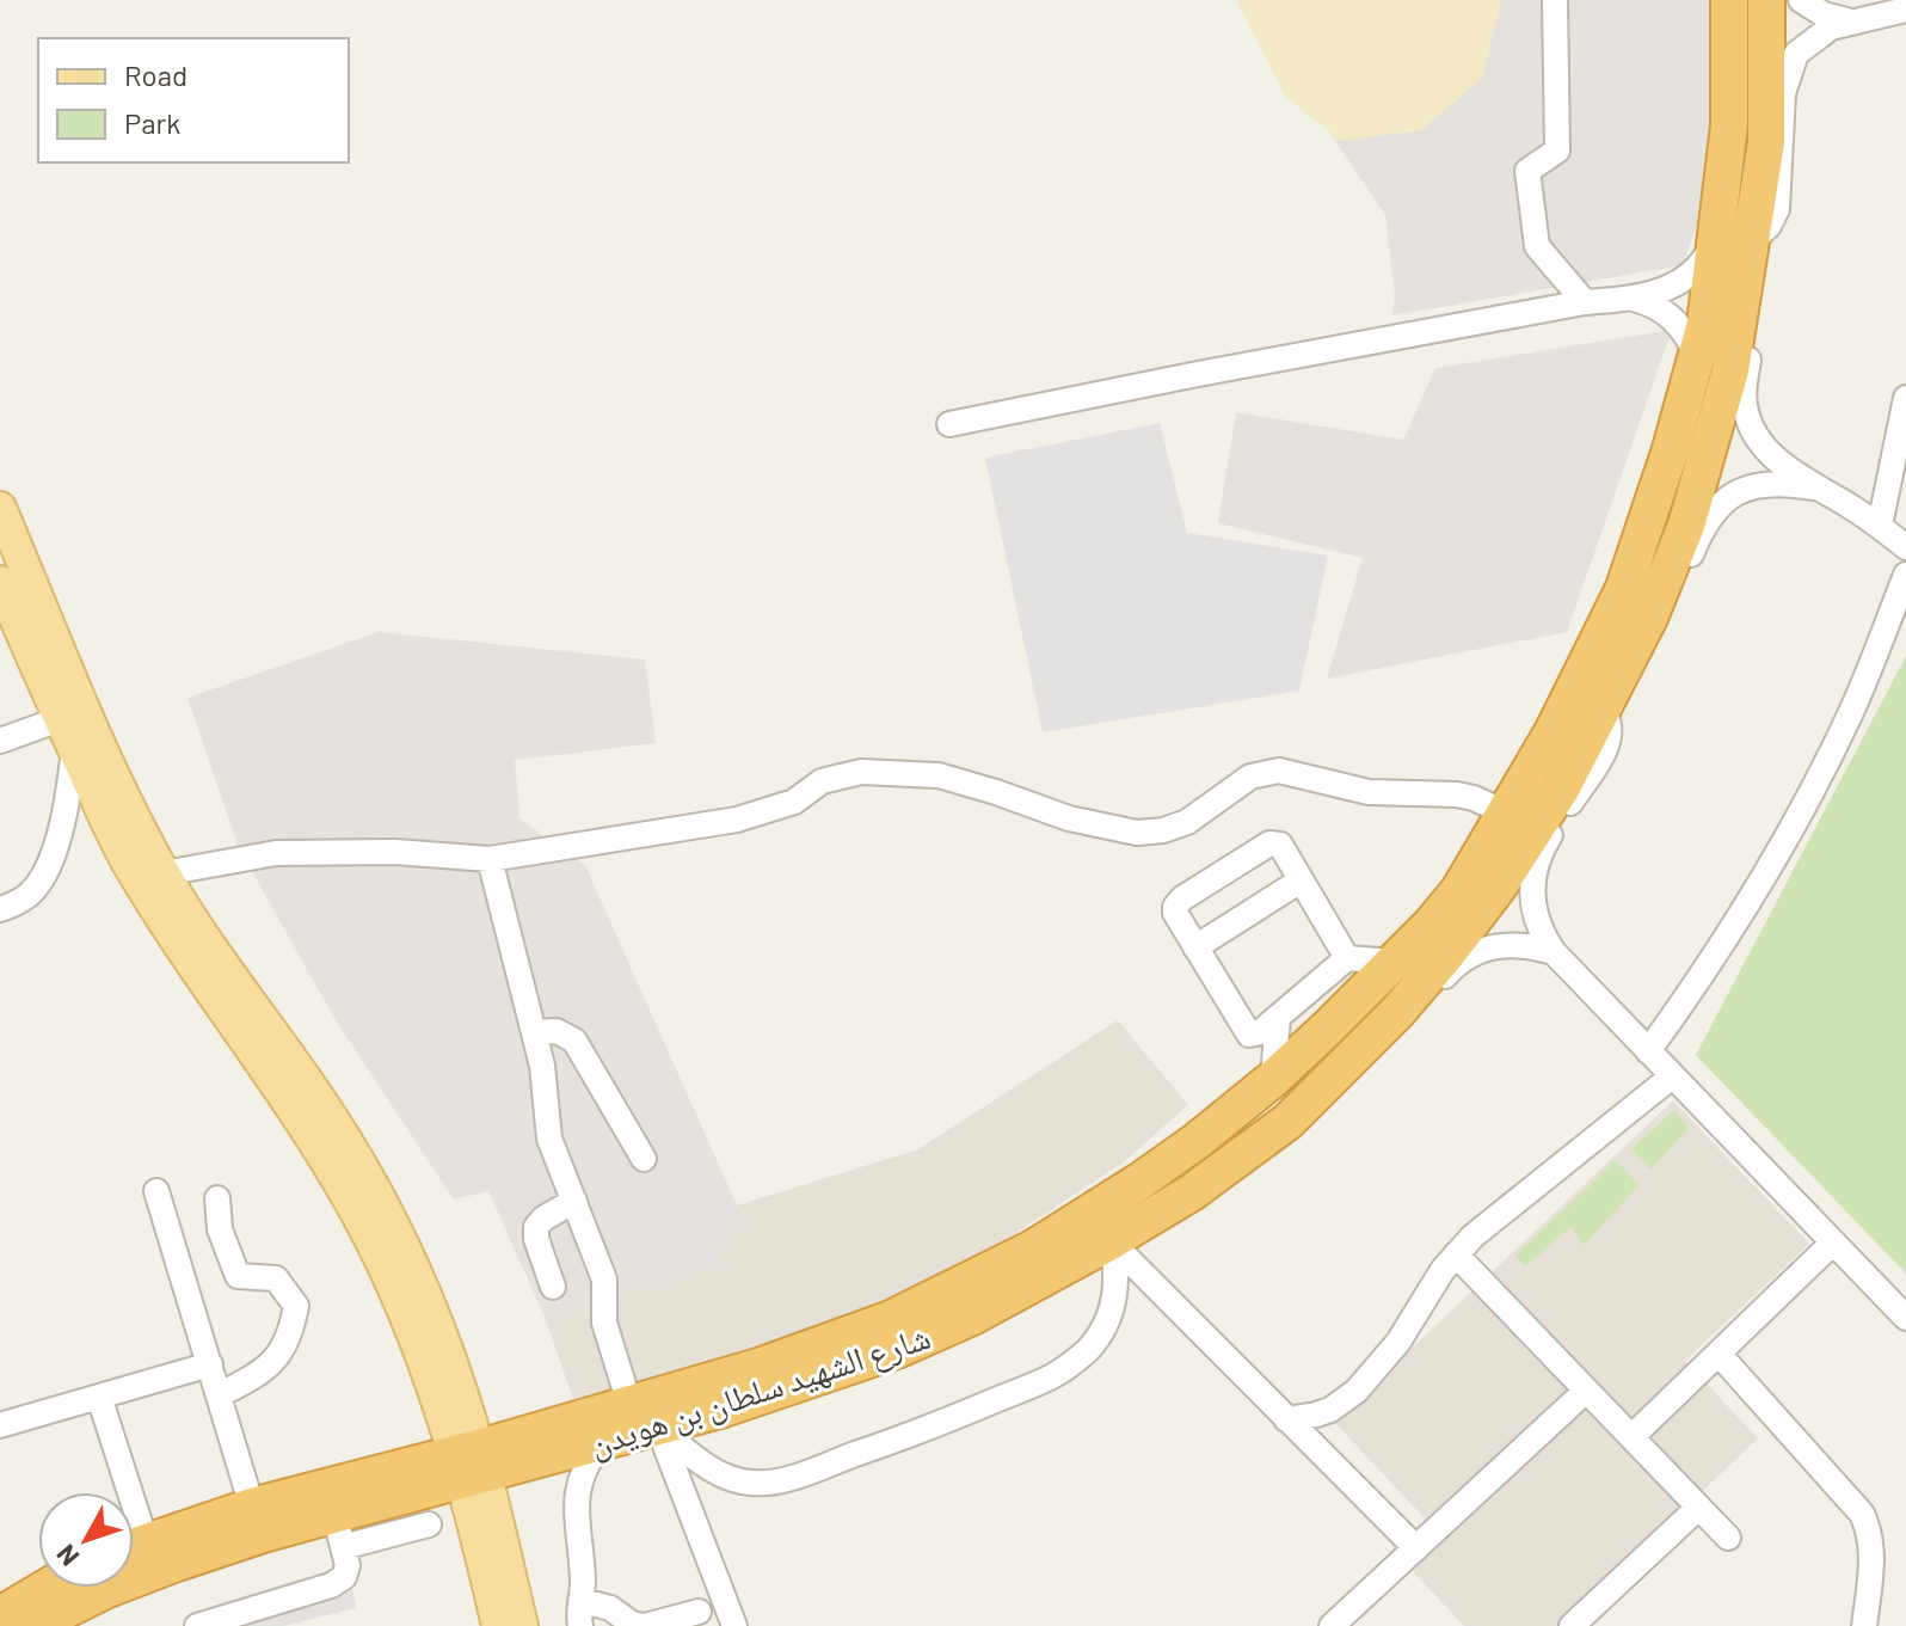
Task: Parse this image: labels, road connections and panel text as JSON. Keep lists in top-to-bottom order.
{
  "streets": {
    "highway": ["شارع الشهيد سلطان بن هويدن"]
  },
  "legend": ["Road", "Park"],
  "north": "bottom left"
}
